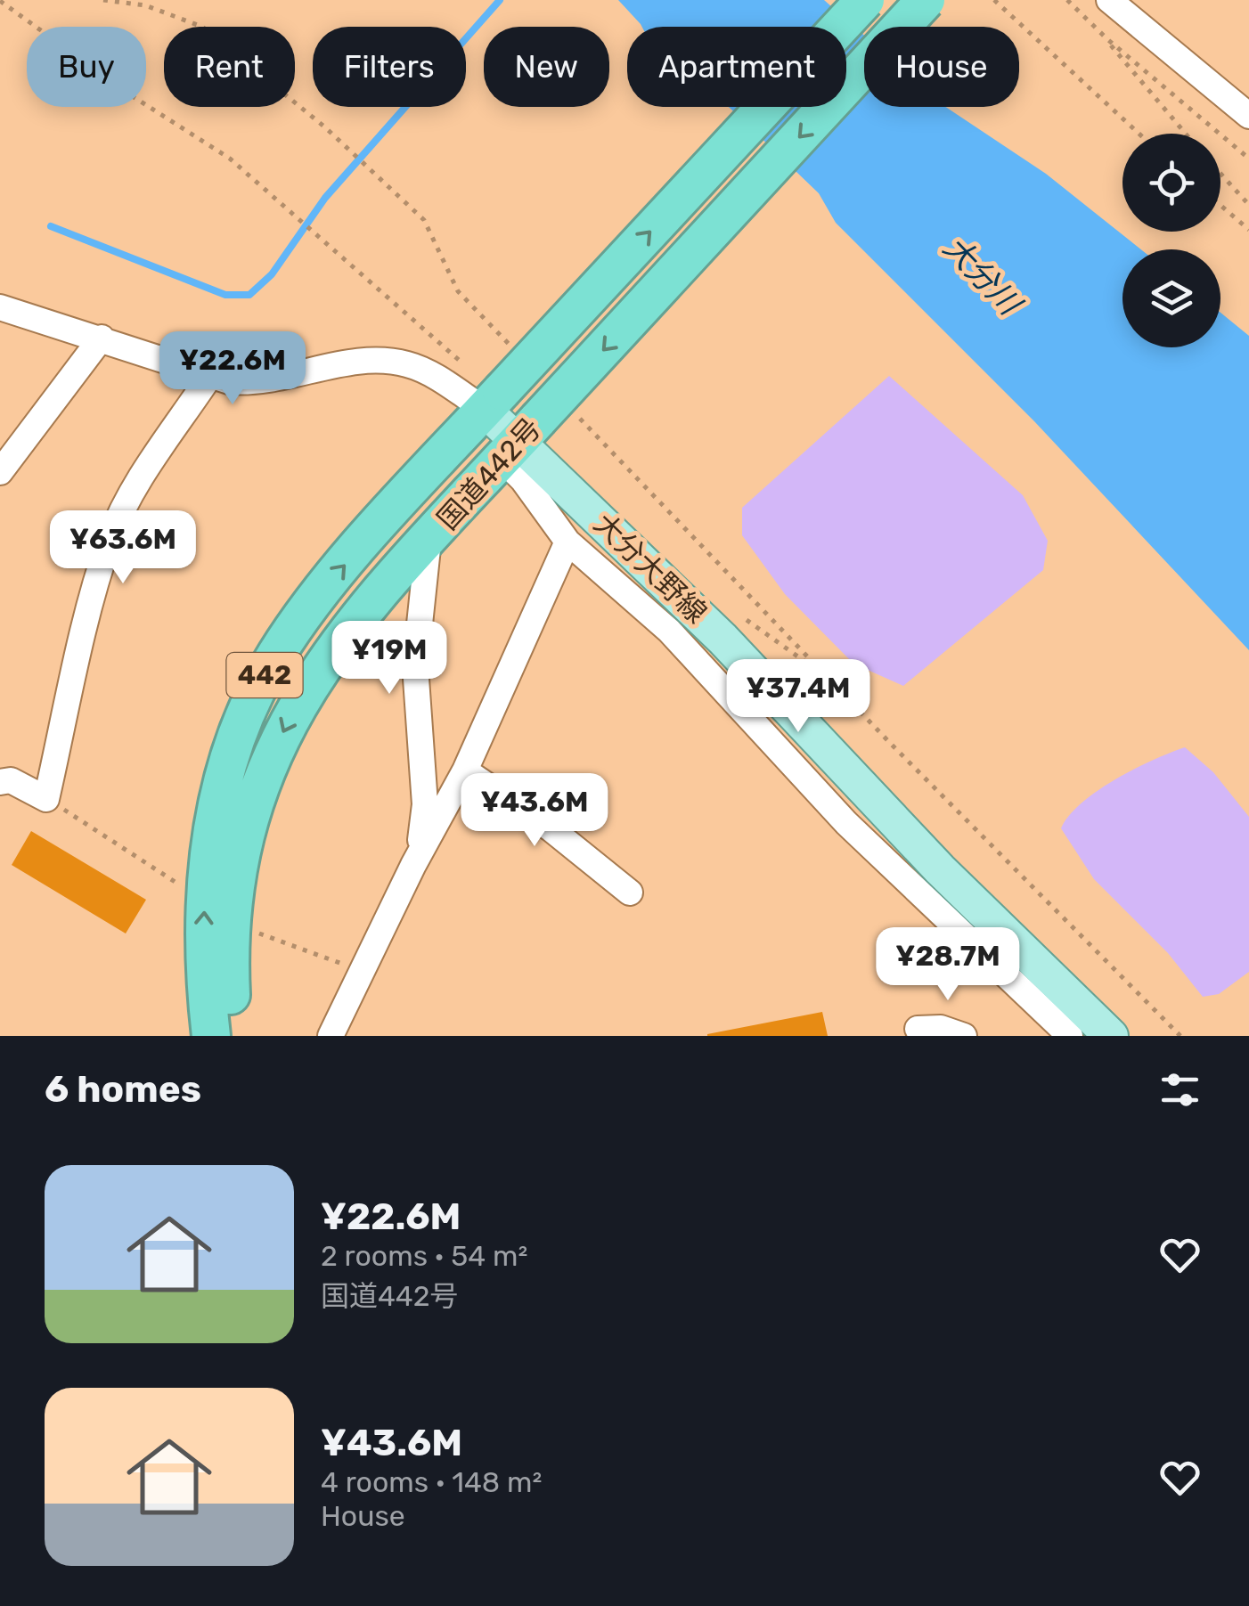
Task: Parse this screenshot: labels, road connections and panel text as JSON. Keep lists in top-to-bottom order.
{
  "streets": {
    "highway": ["国道442号", "442"],
    "main road": ["大分大野線"]
  },
  "crossings": [
    ["国道442号", "大分大野線"]
  ],
  "water": ["大分川"],
  "page": {
    "chip": [
      "Buy",
      "Rent",
      "Filters",
      "New",
      "Apartment",
      "House"
    ],
    "price": [
      "¥22.6M",
      "¥63.6M",
      "¥19M",
      "¥37.4M",
      "¥43.6M",
      "¥28.7M"
    ],
    "heading": "6 homes",
    "list": [
      {
        "name": "¥22.6M",
        "note": "2 rooms · 54 m² · 国道442号"
      },
      {
        "name": "¥43.6M",
        "note": "4 rooms · 148 m² · House"
      }
    ]
  }
}
